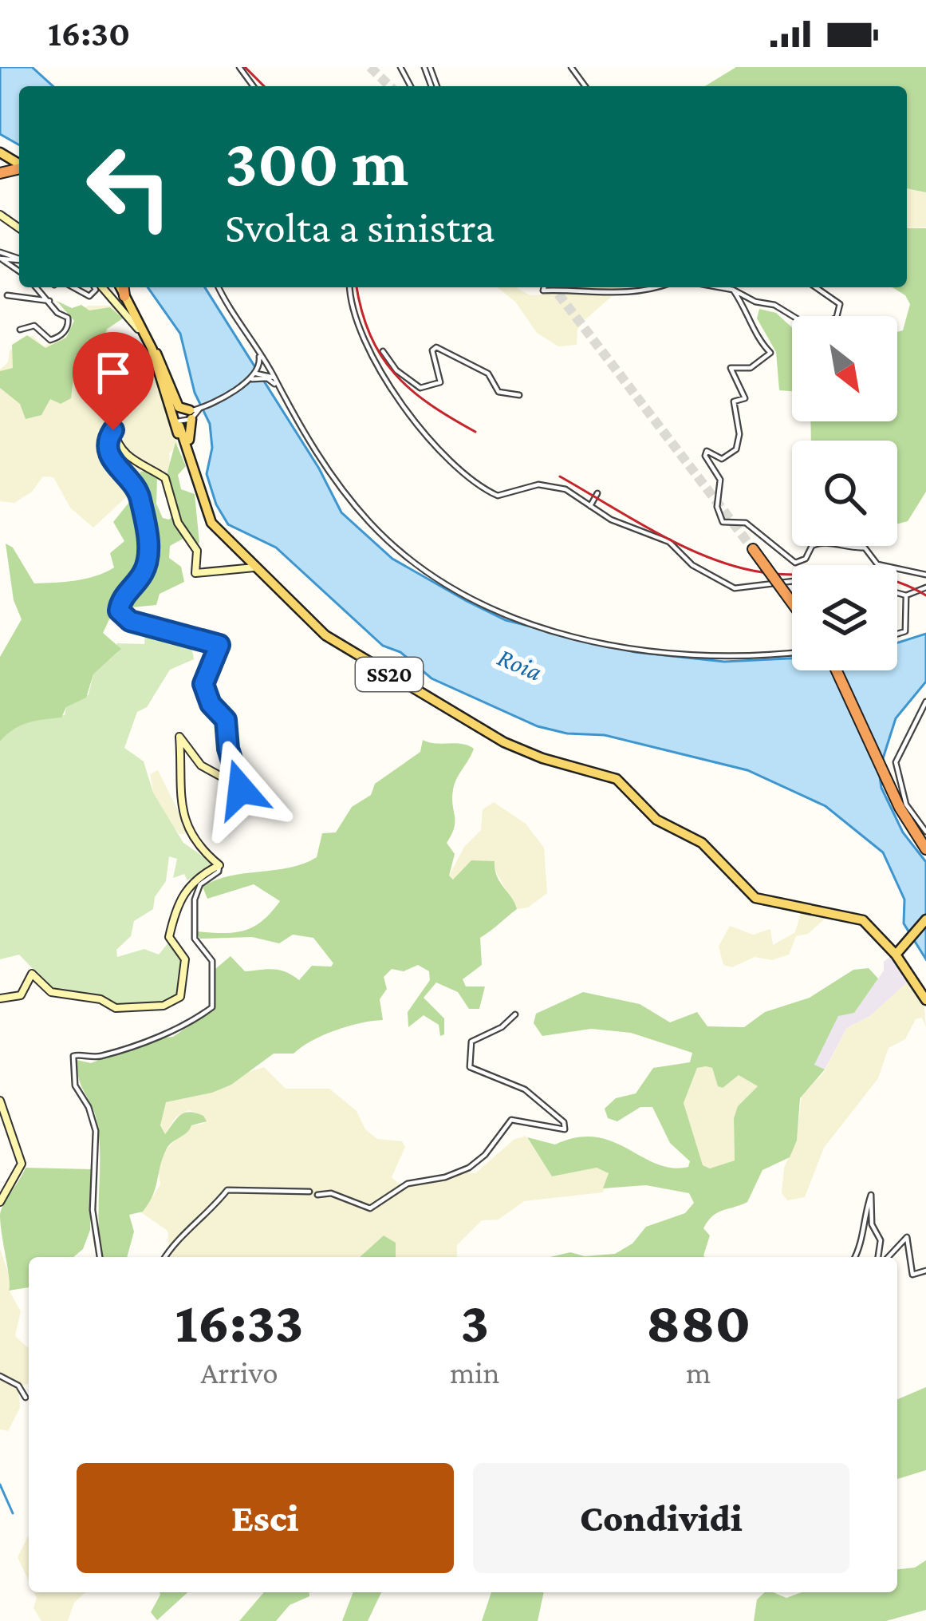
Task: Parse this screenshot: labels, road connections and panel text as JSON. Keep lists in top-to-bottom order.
{
  "streets": {
    "main road": ["SS20"]
  },
  "water": ["Roia"],
  "north": "bottom right",
  "page": {
    "status": "16:30",
    "turn": ["300 m", "Svolta a sinistra"],
    "eta": [
      "16:33",
      "Arrivo",
      "3",
      "min",
      "880",
      "m"
    ],
    "buttons": ["Esci", "Condividi"]
  }
}
